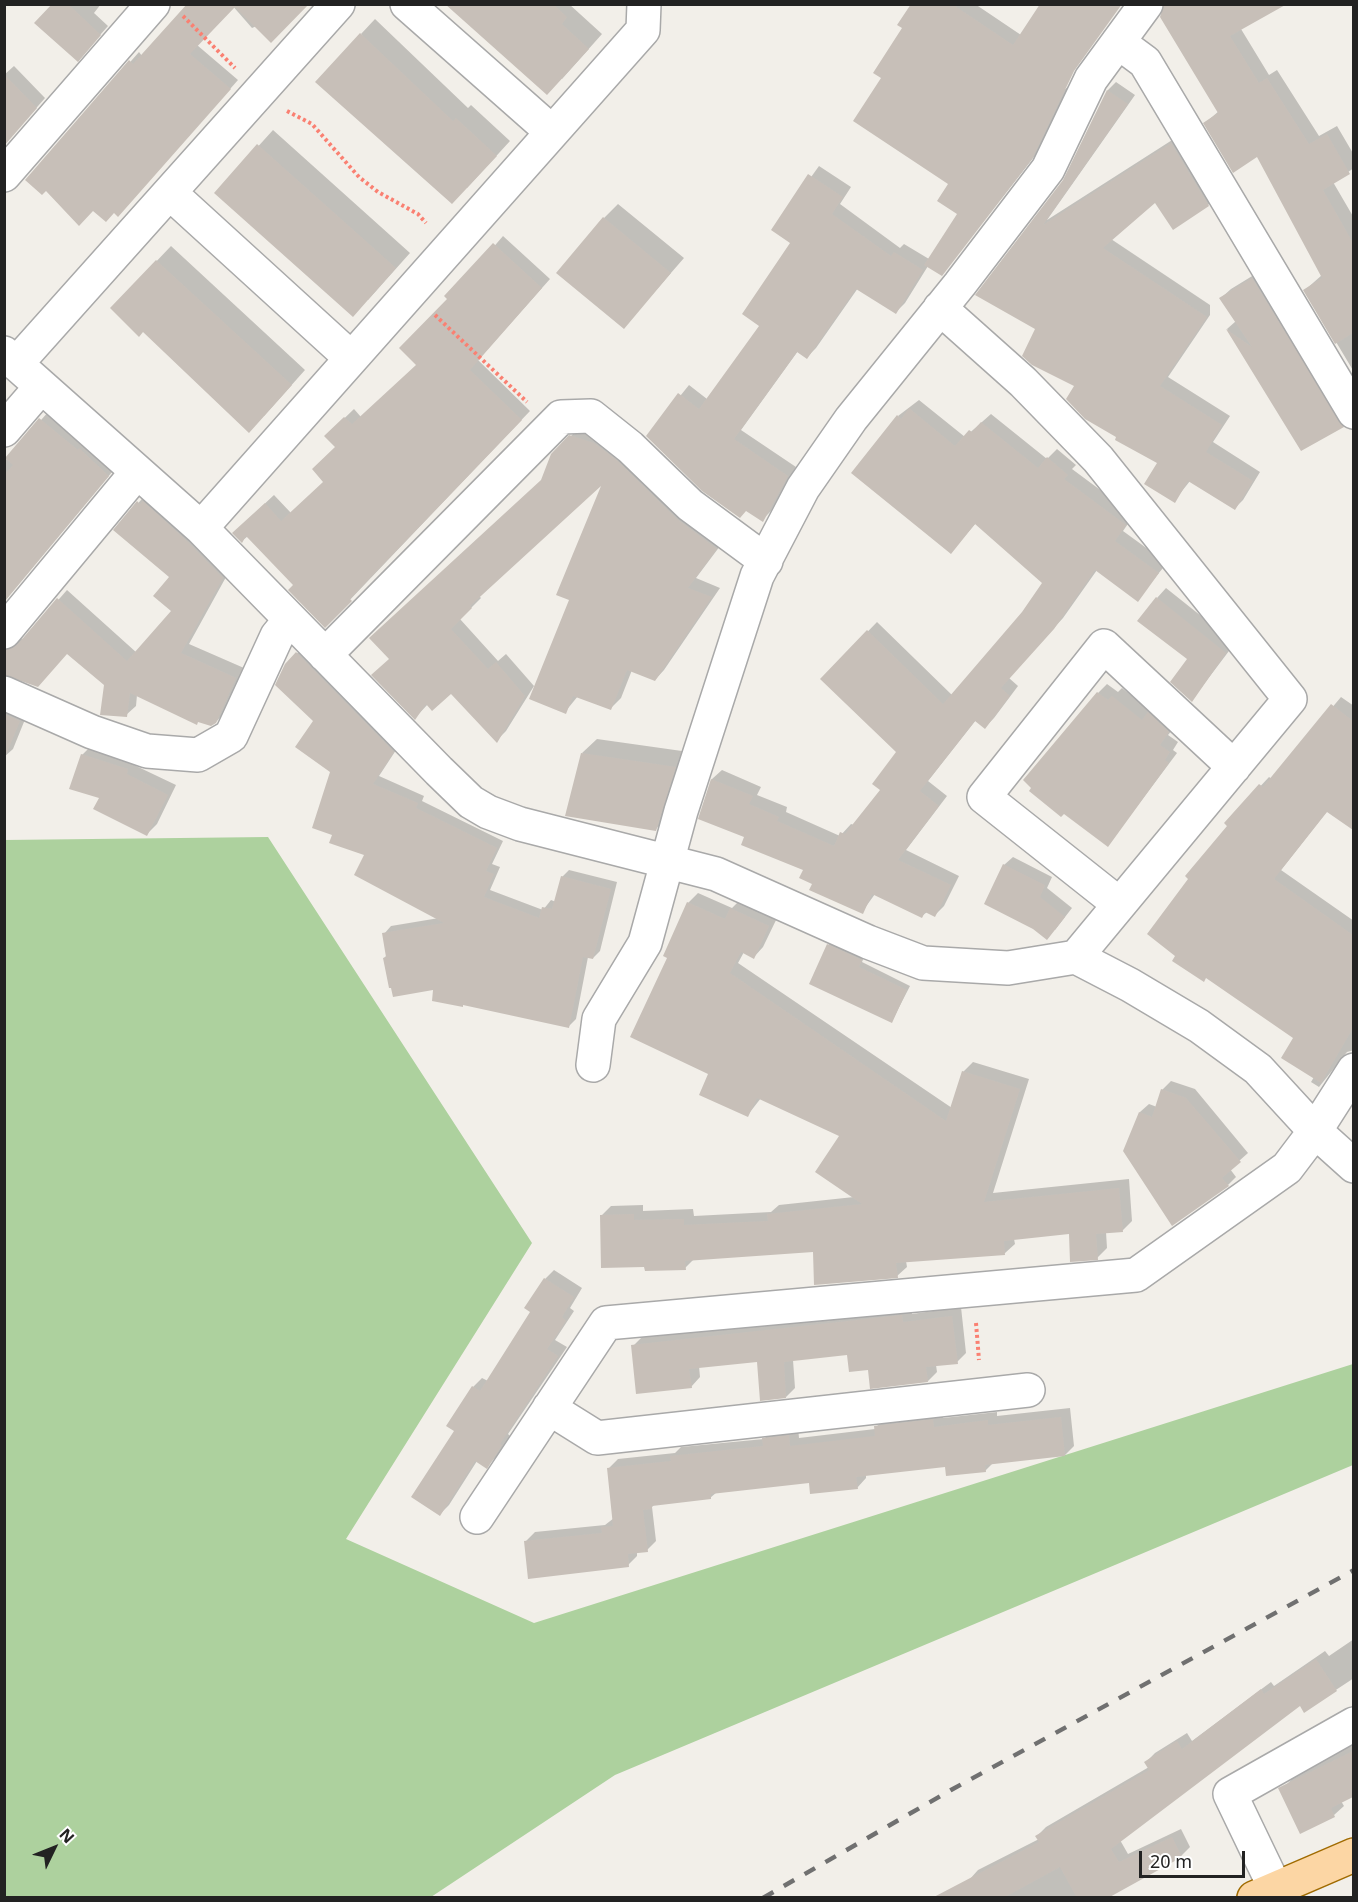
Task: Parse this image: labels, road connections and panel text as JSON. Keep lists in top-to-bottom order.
{
  "scale_bar": "20 m",
  "north": "top right"
}
